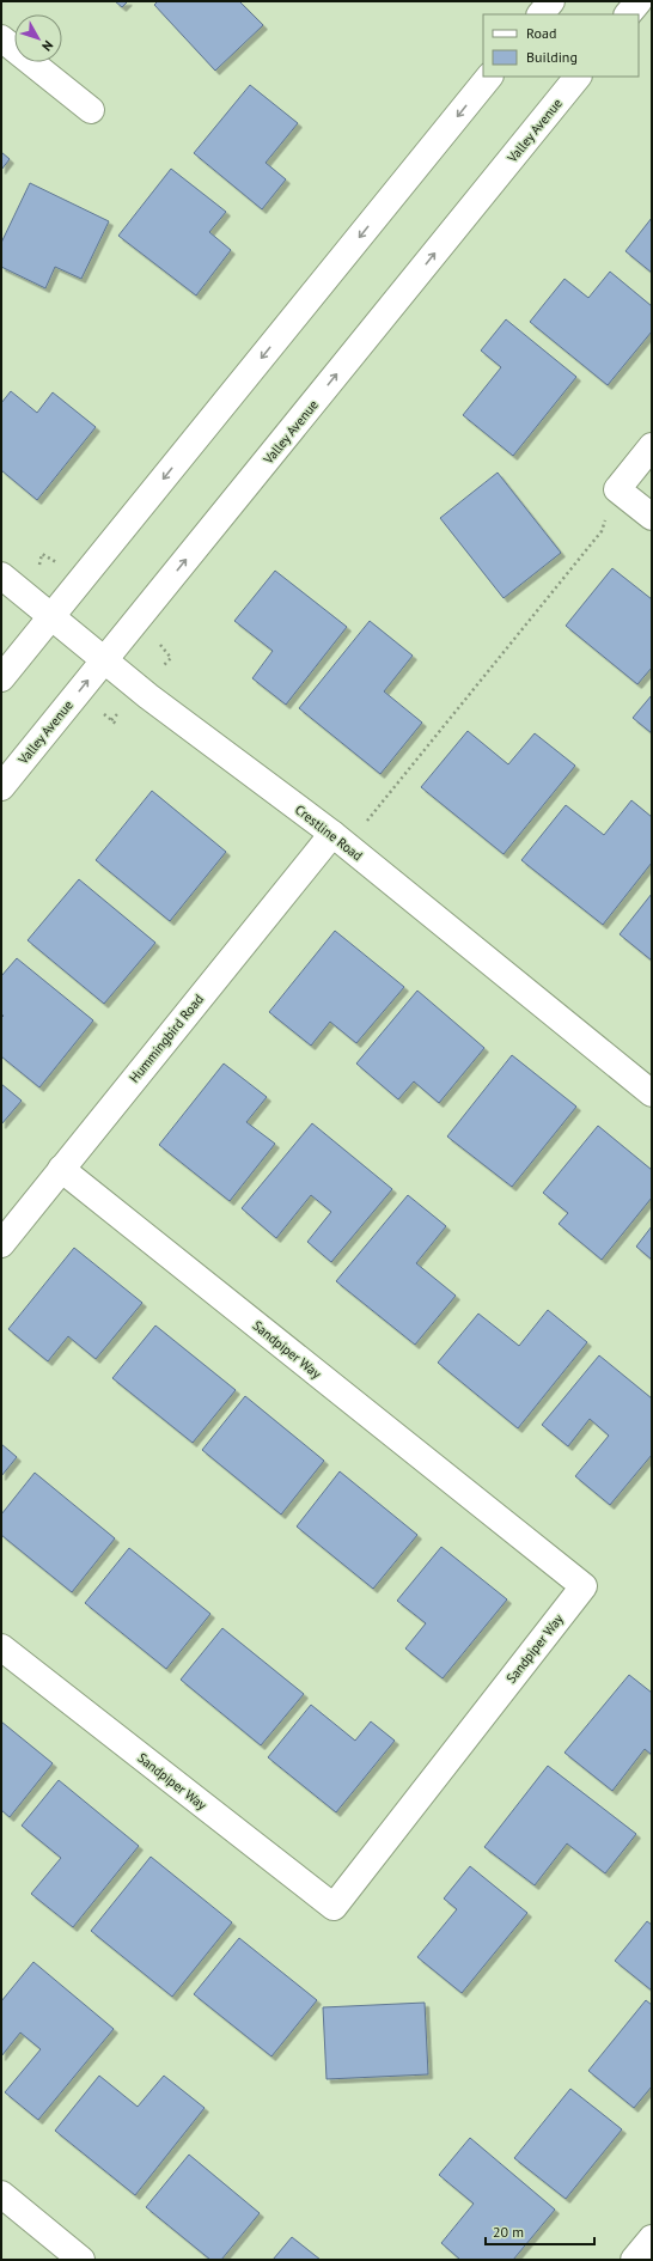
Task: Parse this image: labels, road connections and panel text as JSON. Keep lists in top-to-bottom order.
{
  "streets": {
    "street": [
      "Valley Avenue",
      "Crestline Road",
      "Hummingbird Road",
      "Sandpiper Way"
    ]
  },
  "crossings": [
    ["Valley Avenue", "Crestline Road"],
    ["Crestline Road", "Hummingbird Road"],
    ["Hummingbird Road", "Sandpiper Way"]
  ],
  "legend": ["Road", "Building"],
  "scale_bar": "20 m",
  "north": "bottom right"
}
